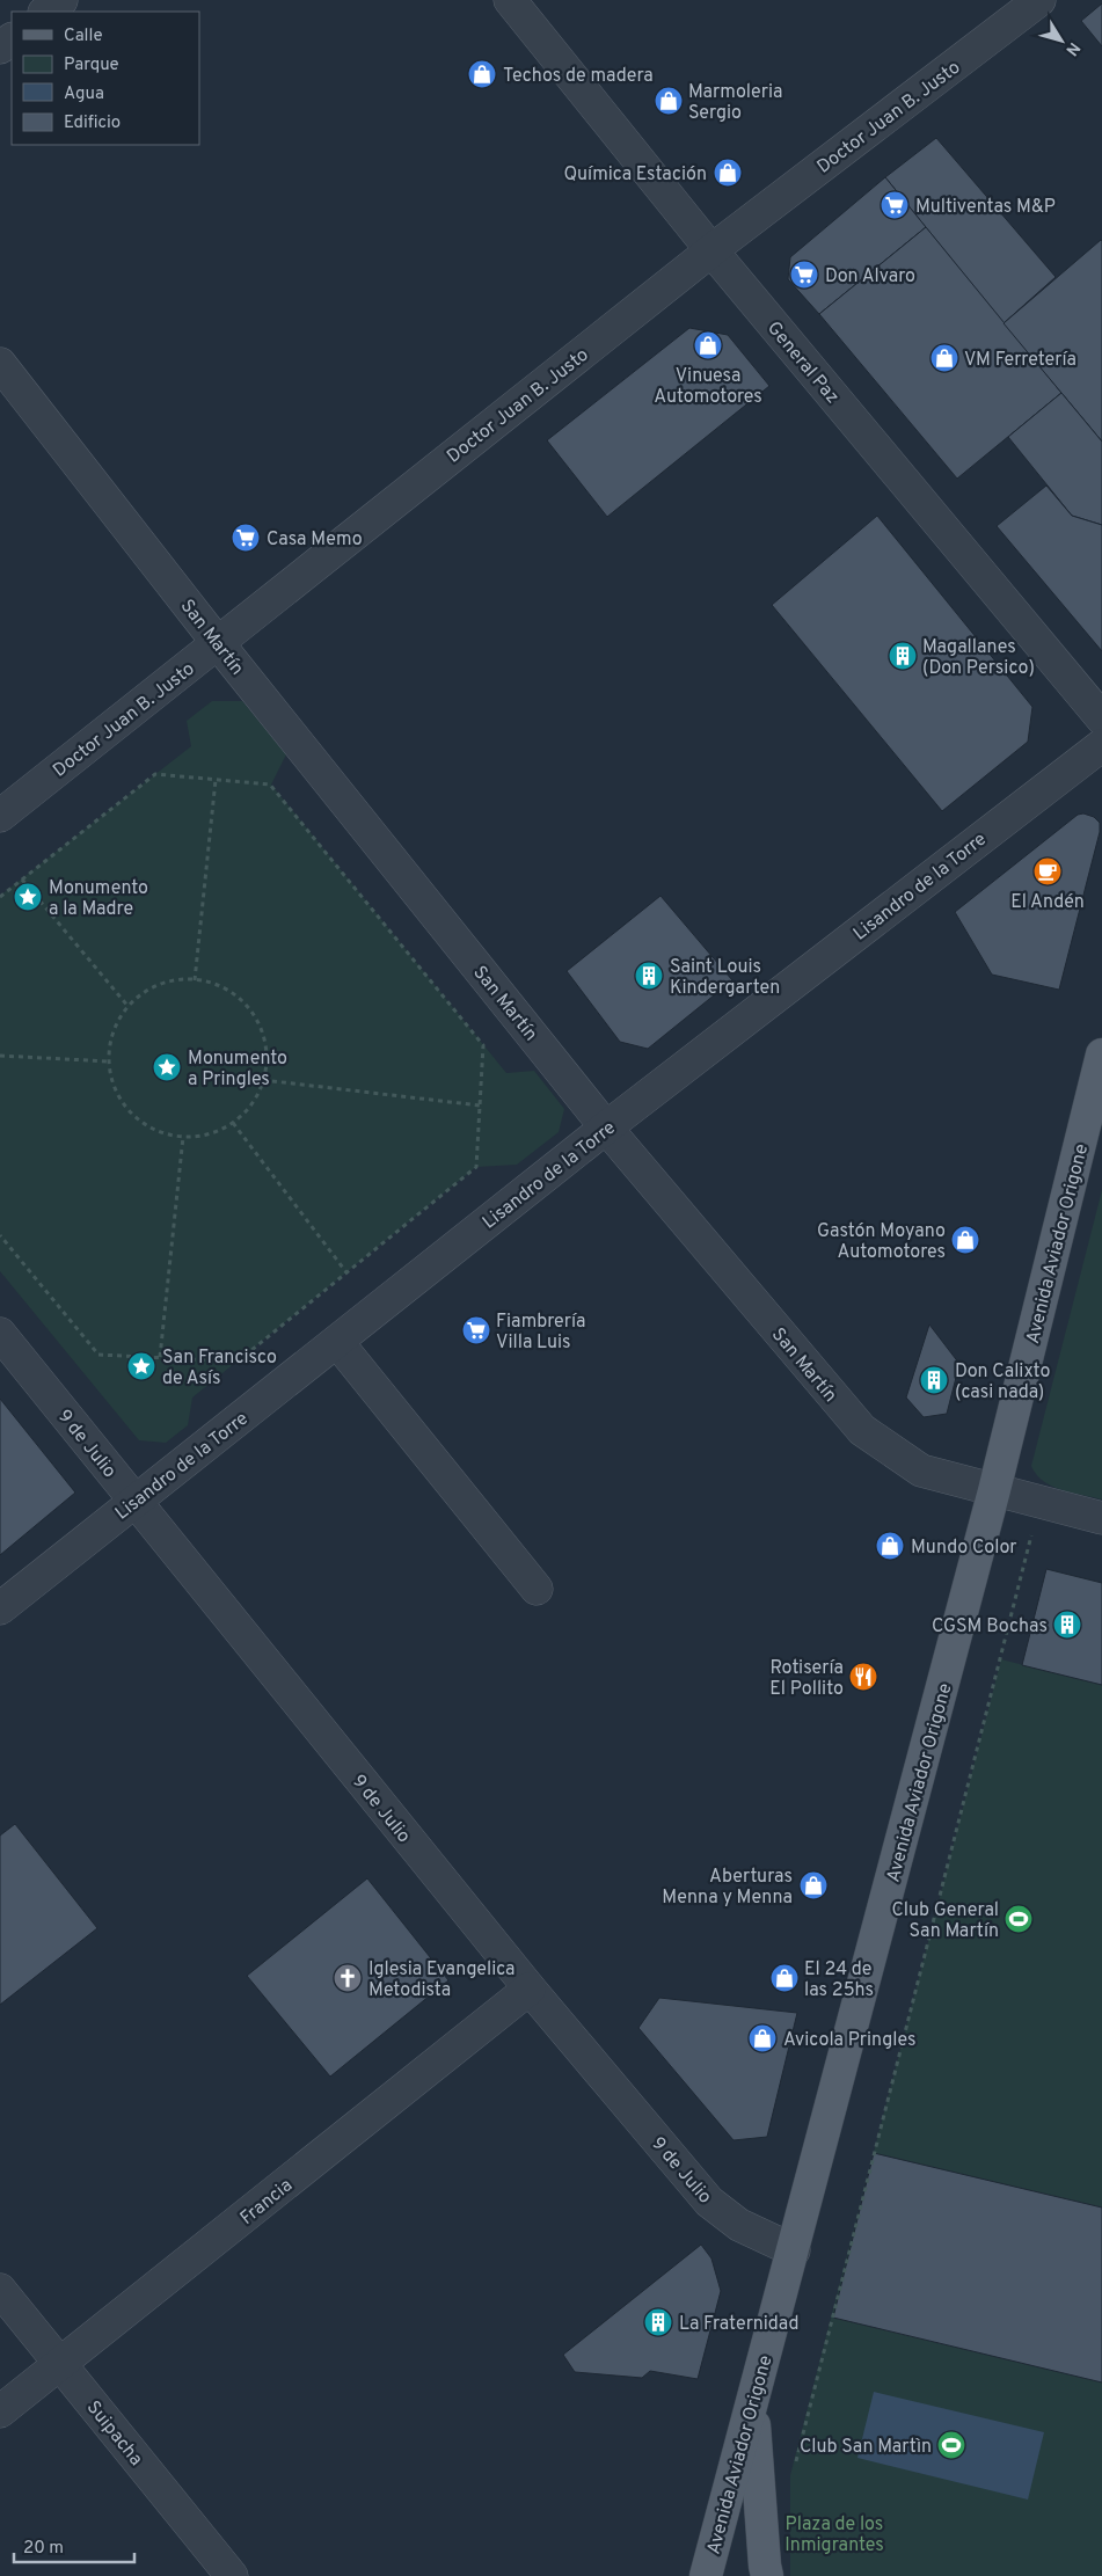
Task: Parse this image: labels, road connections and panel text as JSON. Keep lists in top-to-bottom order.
{
  "streets": {
    "main road": ["Avenida Aviador Origone"],
    "street": [
      "Doctor Juan B. Justo",
      "General Paz",
      "San Martín",
      "Lisandro de la Torre",
      "9 de Julio",
      "Francia",
      "Suipacha"
    ]
  },
  "crossings": [
    ["Doctor Juan B. Justo", "General Paz"],
    ["Doctor Juan B. Justo", "San Martín"],
    ["San Martín", "Lisandro de la Torre"],
    ["San Martín", "Avenida Aviador Origone"],
    ["Lisandro de la Torre", "9 de Julio"],
    ["Avenida Aviador Origone", "9 de Julio"],
    ["9 de Julio", "Francia"],
    ["Francia", "Suipacha"]
  ],
  "parks": ["Plaza de los Inmigrantes"],
  "places": {
    "shop": [
      "Techos de madera",
      "Marmoleria Sergio",
      "Química Estación",
      "Vinuesa Automotores",
      "VM Ferretería",
      "Gastón Moyano Automotores",
      "Mundo Color",
      "Aberturas Menna y Menna",
      "El 24 de las 25hs",
      "Avicola Pringles"
    ],
    "supermarket": [
      "Multiventas M&P",
      "Don Alvaro",
      "Casa Memo",
      "Fiambrería Villa Luis"
    ],
    "building": [
      "Magallanes (Don Persico)",
      "Saint Louis Kindergarten",
      "Don Calixto (casi nada)",
      "CGSM Bochas",
      "La Fraternidad"
    ],
    "cafe": ["El Andén"],
    "place": ["Monumento a la Madre", "Monumento a Pringles", "San Francisco de Asís"],
    "restaurant": ["Rotisería El Pollito"],
    "sports": ["Club General San Martín", "Club San Martìn"],
    "church": ["Iglesia Evangelica Metodista"]
  },
  "legend": [
    "Calle",
    "Parque",
    "Agua",
    "Edificio"
  ],
  "scale_bar": "20 m",
  "north": "bottom right"
}
